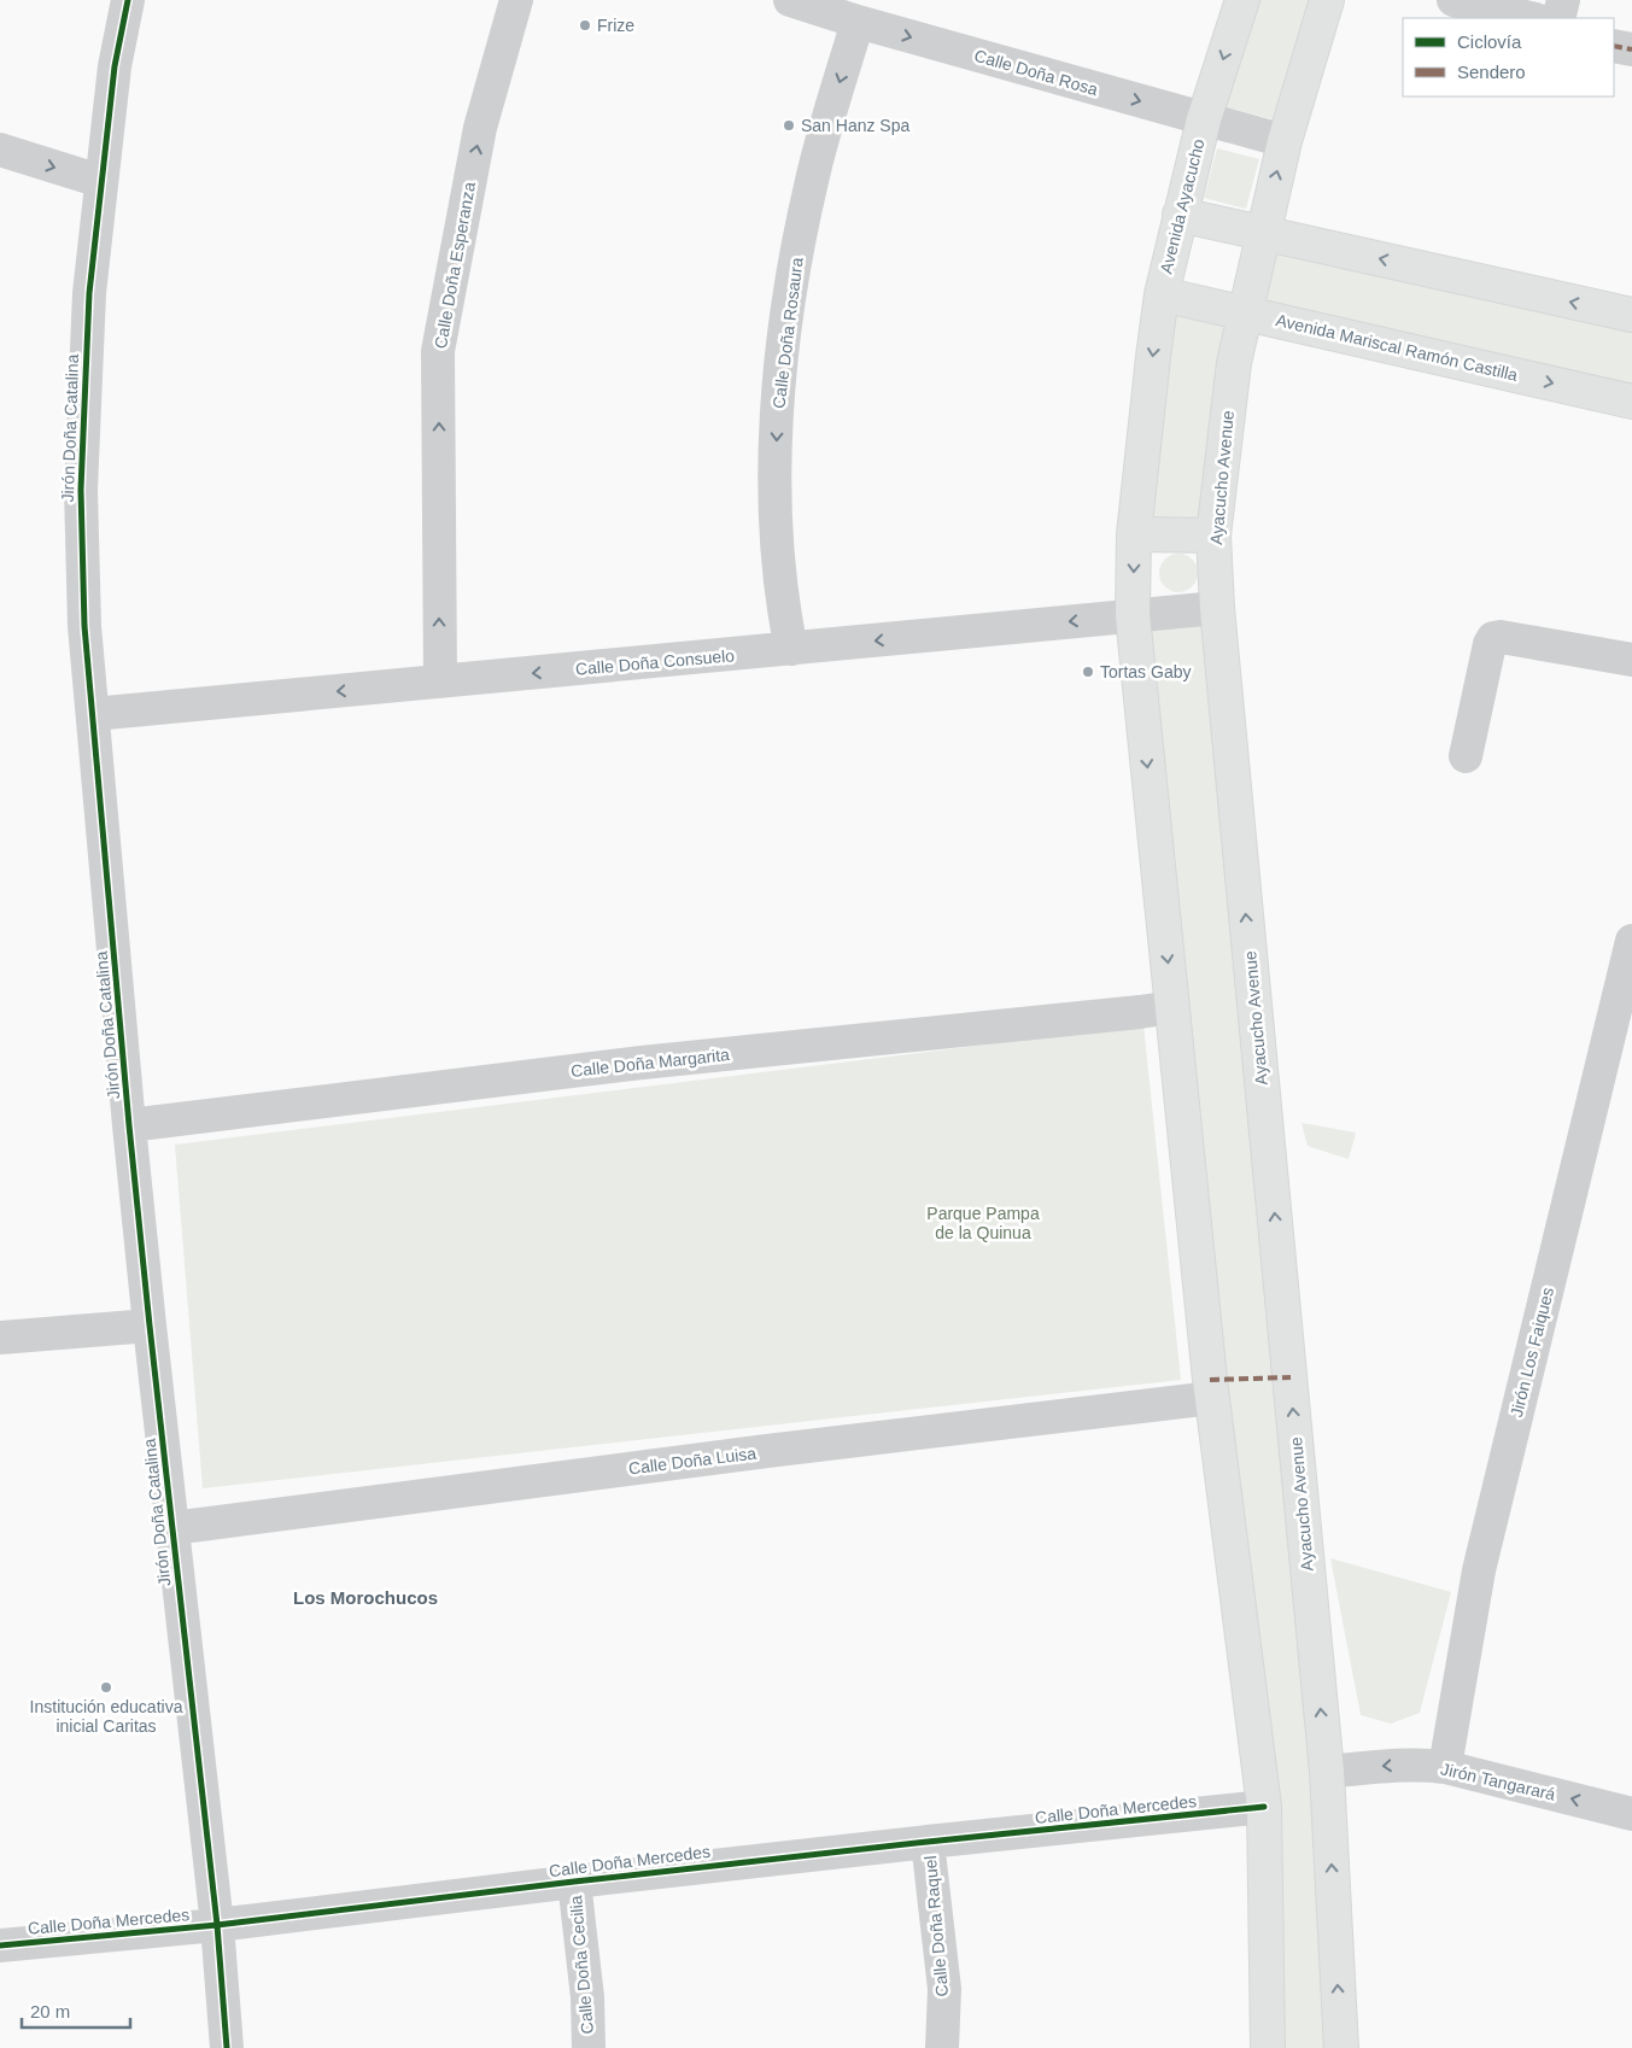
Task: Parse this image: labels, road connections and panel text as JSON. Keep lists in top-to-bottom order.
{
  "streets": {
    "main road": ["Avenida Ayacucho", "Avenida Mariscal Ramón Castilla", "Ayacucho Avenue"],
    "street": [
      "Calle Doña Rosa",
      "Calle Doña Esperanza",
      "Calle Doña Rosaura",
      "Jirón Doña Catalina",
      "Calle Doña Consuelo",
      "Calle Doña Margarita",
      "Jirón Los Faiques",
      "Calle Doña Luisa",
      "Jirón Tangarará",
      "Calle Doña Mercedes",
      "Calle Doña Raquel",
      "Calle Doña Cecilia"
    ]
  },
  "crossings": [
    ["Calle Doña Rosa", "Avenida Ayacucho"],
    ["Calle Doña Rosa", "Calle Doña Rosaura"],
    ["Calle Doña Rosa", "Ayacucho Avenue"],
    ["Avenida Ayacucho", "Avenida Mariscal Ramón Castilla"],
    ["Calle Doña Esperanza", "Calle Doña Consuelo"],
    ["Calle Doña Rosaura", "Calle Doña Consuelo"],
    ["Avenida Mariscal Ramón Castilla", "Ayacucho Avenue"],
    ["Jirón Doña Catalina", "Calle Doña Consuelo"],
    ["Jirón Doña Catalina", "Calle Doña Margarita"],
    ["Jirón Doña Catalina", "Calle Doña Luisa"],
    ["Jirón Doña Catalina", "Calle Doña Mercedes"],
    ["Ayacucho Avenue", "Calle Doña Consuelo"],
    ["Ayacucho Avenue", "Jirón Tangarará"],
    ["Jirón Los Faiques", "Jirón Tangarará"],
    ["Calle Doña Mercedes", "Calle Doña Raquel"],
    ["Calle Doña Mercedes", "Calle Doña Cecilia"]
  ],
  "one_way": [
    "Calle Doña Rosa",
    "Calle Doña Esperanza",
    "Calle Doña Rosaura",
    "Calle Doña Consuelo",
    "Jirón Tangarará"
  ],
  "districts": ["Los Morochucos"],
  "parks": ["Parque Pampa de la Quinua"],
  "places": [
    "Frize",
    "San Hanz Spa",
    "Tortas Gaby",
    "Institución educativa inicial Caritas"
  ],
  "legend": ["Ciclovía", "Sendero"],
  "scale_bar": "20 m"
}
